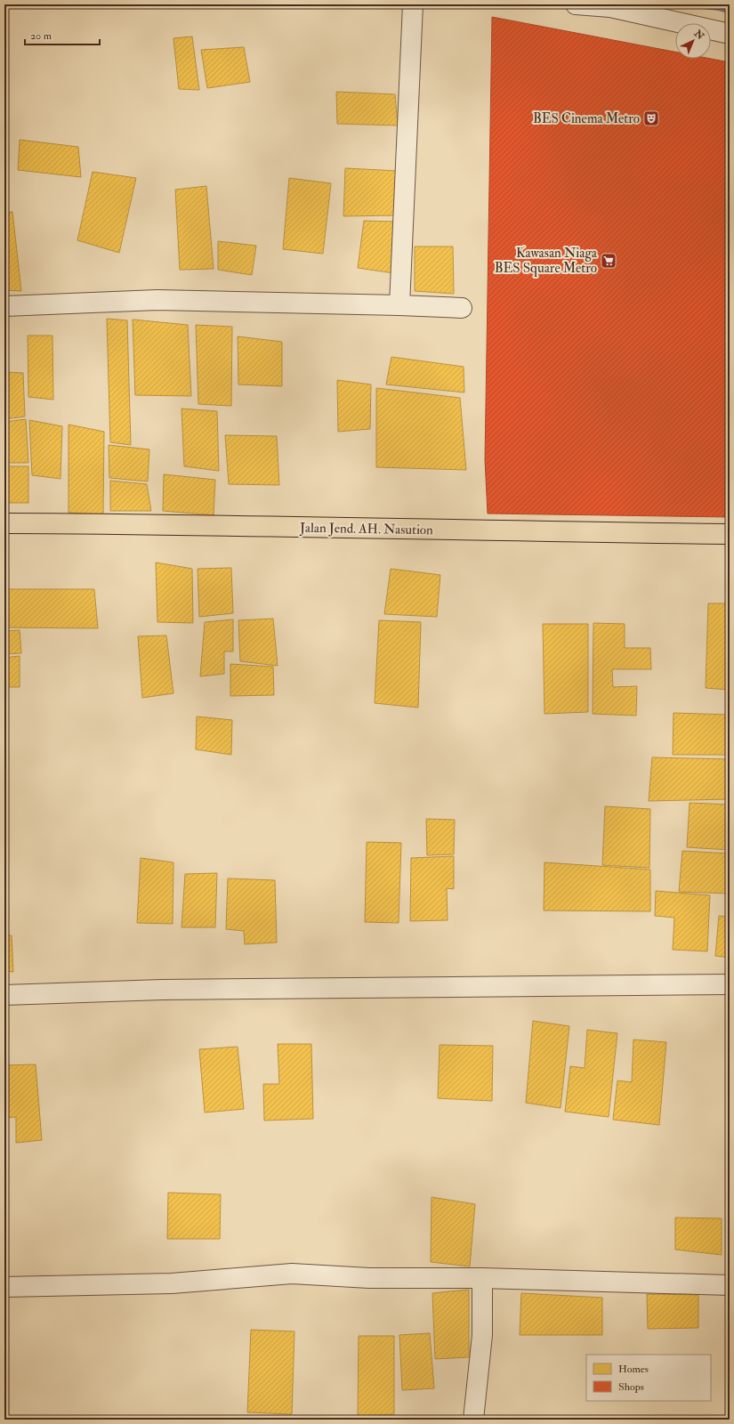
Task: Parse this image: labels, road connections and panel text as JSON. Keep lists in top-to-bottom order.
{
  "streets": {
    "highway": ["Jalan Jend. AH. Nasution"]
  },
  "places": {
    "theatre": ["BES Cinema Metro"],
    "supermarket": ["Kawasan Niaga BES Square Metro"]
  },
  "legend": ["Homes", "Shops"],
  "scale_bar": "20 m",
  "north": "top right"
}
